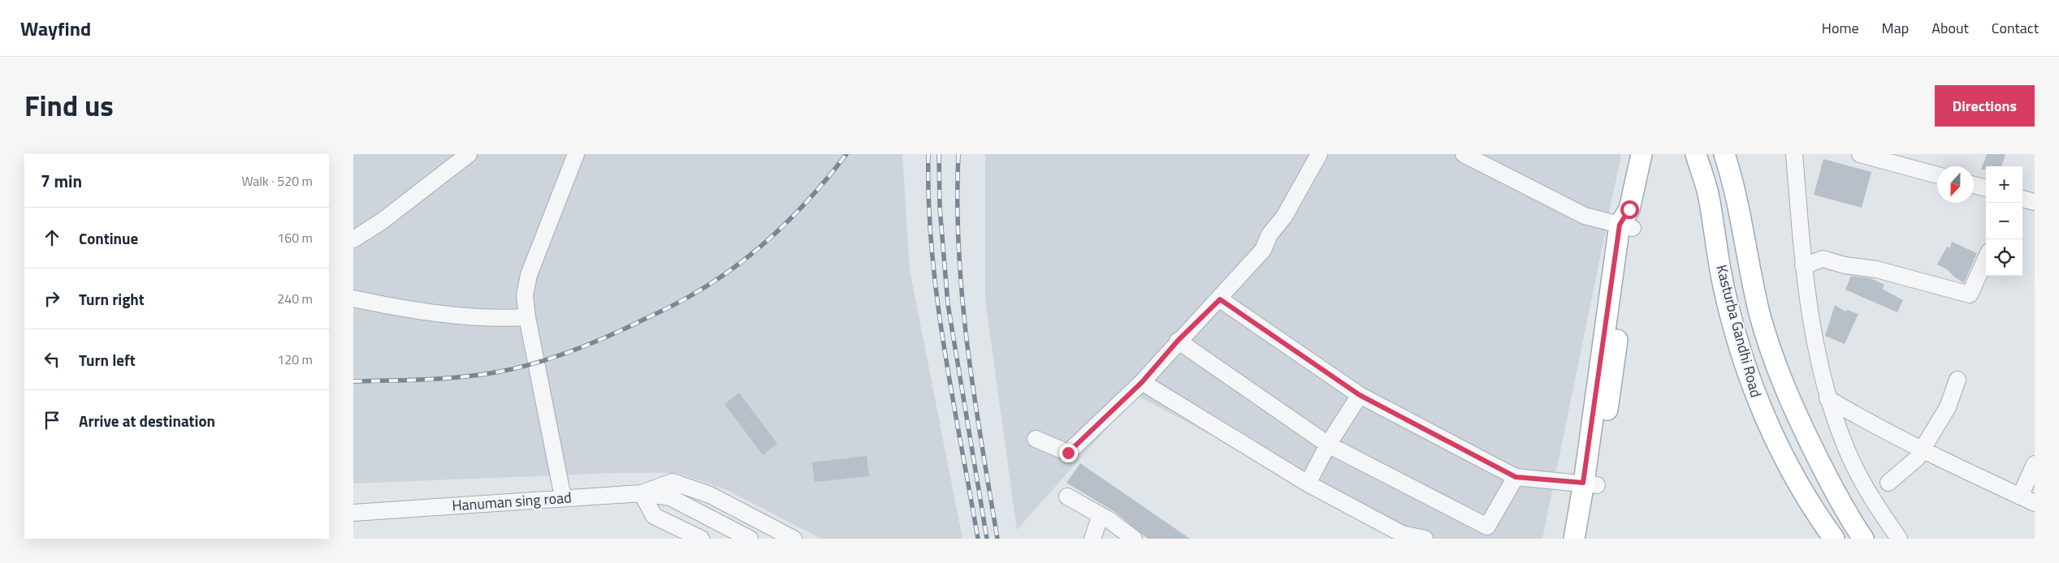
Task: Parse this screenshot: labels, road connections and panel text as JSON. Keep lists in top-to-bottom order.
{
  "streets": {
    "main road": ["Kasturba Gandhi Road"],
    "street": ["Hanuman sing road"]
  },
  "north": "bottom",
  "page": {
    "header": "Wayfind",
    "nav": [
      "Home",
      "Map",
      "About",
      "Contact"
    ],
    "title": "Find us",
    "buttons": "Directions",
    "heading": ["7 min", "Walk · 520 m"],
    "map_buttons": ["+", "−"],
    "list": [
      ["Continue", "160 m"],
      ["Turn right", "240 m"],
      ["Turn left", "120 m"],
      "Arrive at destination"
    ]
  }
}
